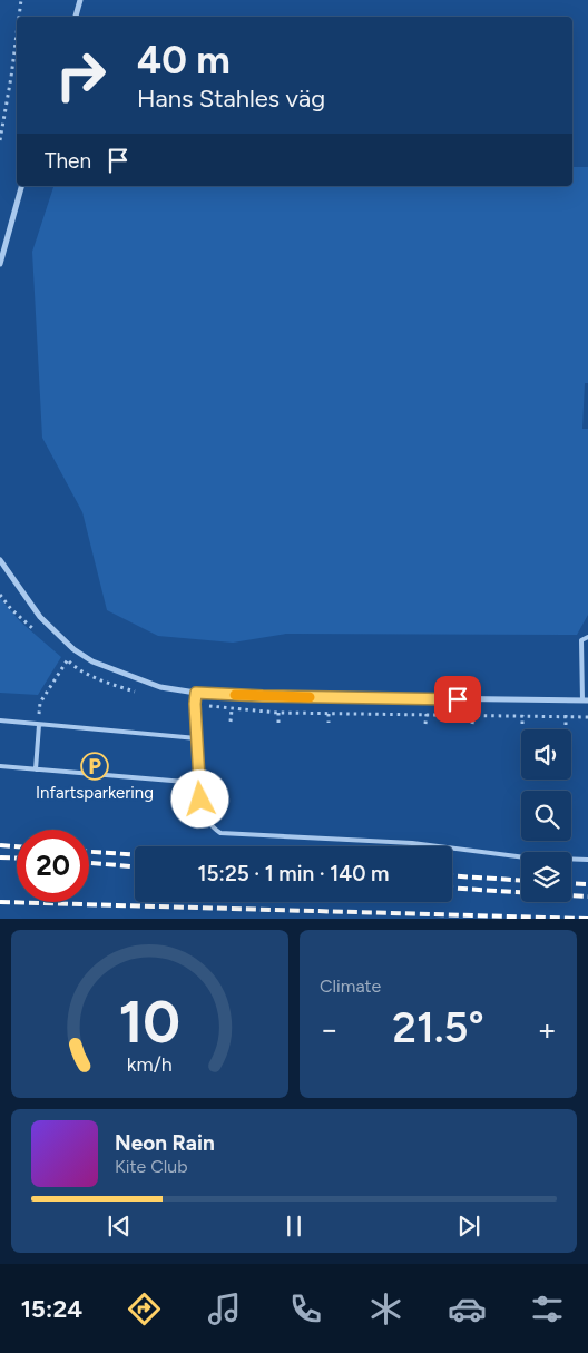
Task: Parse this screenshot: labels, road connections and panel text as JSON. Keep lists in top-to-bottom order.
{
  "places": {
    "parking": ["Infartsparkering"]
  },
  "page": {
    "turn": ["40 m", "Hans Stahles väg"],
    "then": "Then",
    "limit": "20",
    "trip": "15:25 · 1 min · 140 m",
    "tile": "Climate",
    "heat": ["−", "21.5°", "+"],
    "song": ["Neon Rain", "Kite Club"],
    "tabs": "15:24",
    "gauge": ["10", "km/h"]
  }
}
